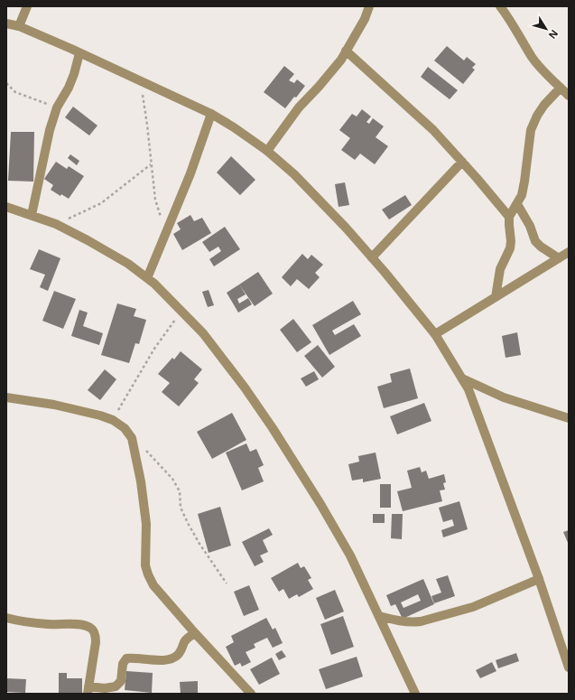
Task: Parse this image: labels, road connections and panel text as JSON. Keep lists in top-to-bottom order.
{
  "north": "bottom right"
}
